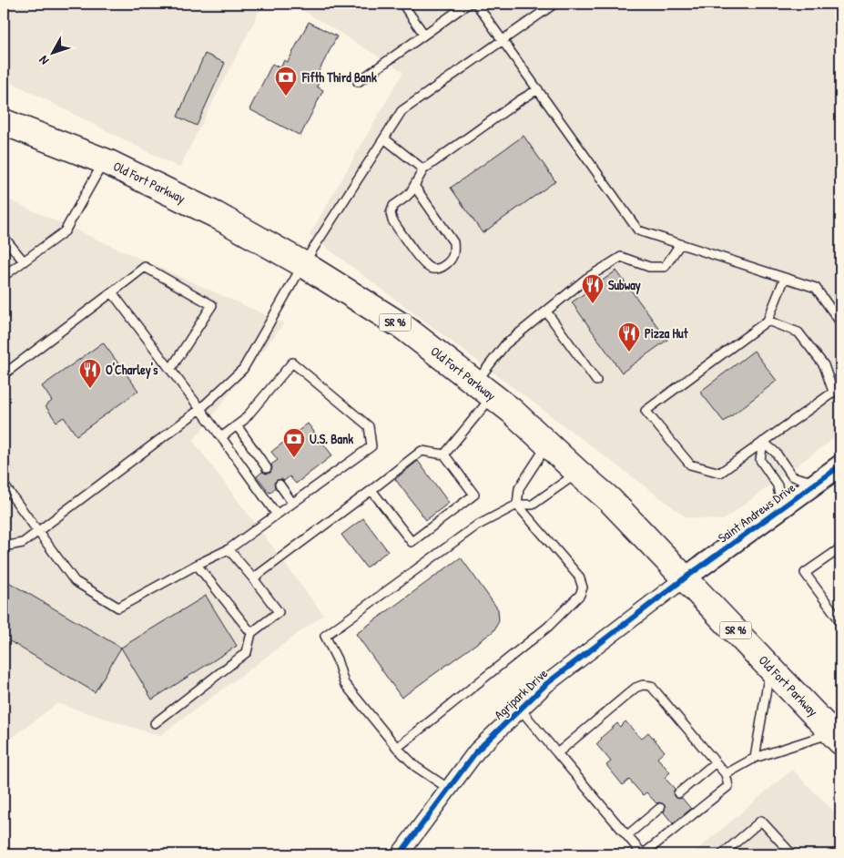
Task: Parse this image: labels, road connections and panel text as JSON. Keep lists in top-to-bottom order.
{
  "streets": {
    "main road": ["Old Fort Parkway", "SR 96"],
    "street": ["Saint Andrews Drive", "Agripark Drive"]
  },
  "crossings": [
    ["Old Fort Parkway", "Saint Andrews Drive"],
    ["Old Fort Parkway", "Agripark Drive"],
    ["Saint Andrews Drive", "Agripark Drive"]
  ],
  "places": {
    "bank": ["Fifth Third Bank", "U.S. Bank"],
    "restaurant": ["Subway", "Pizza Hut", "O'Charley's"]
  },
  "north": "bottom left"
}
